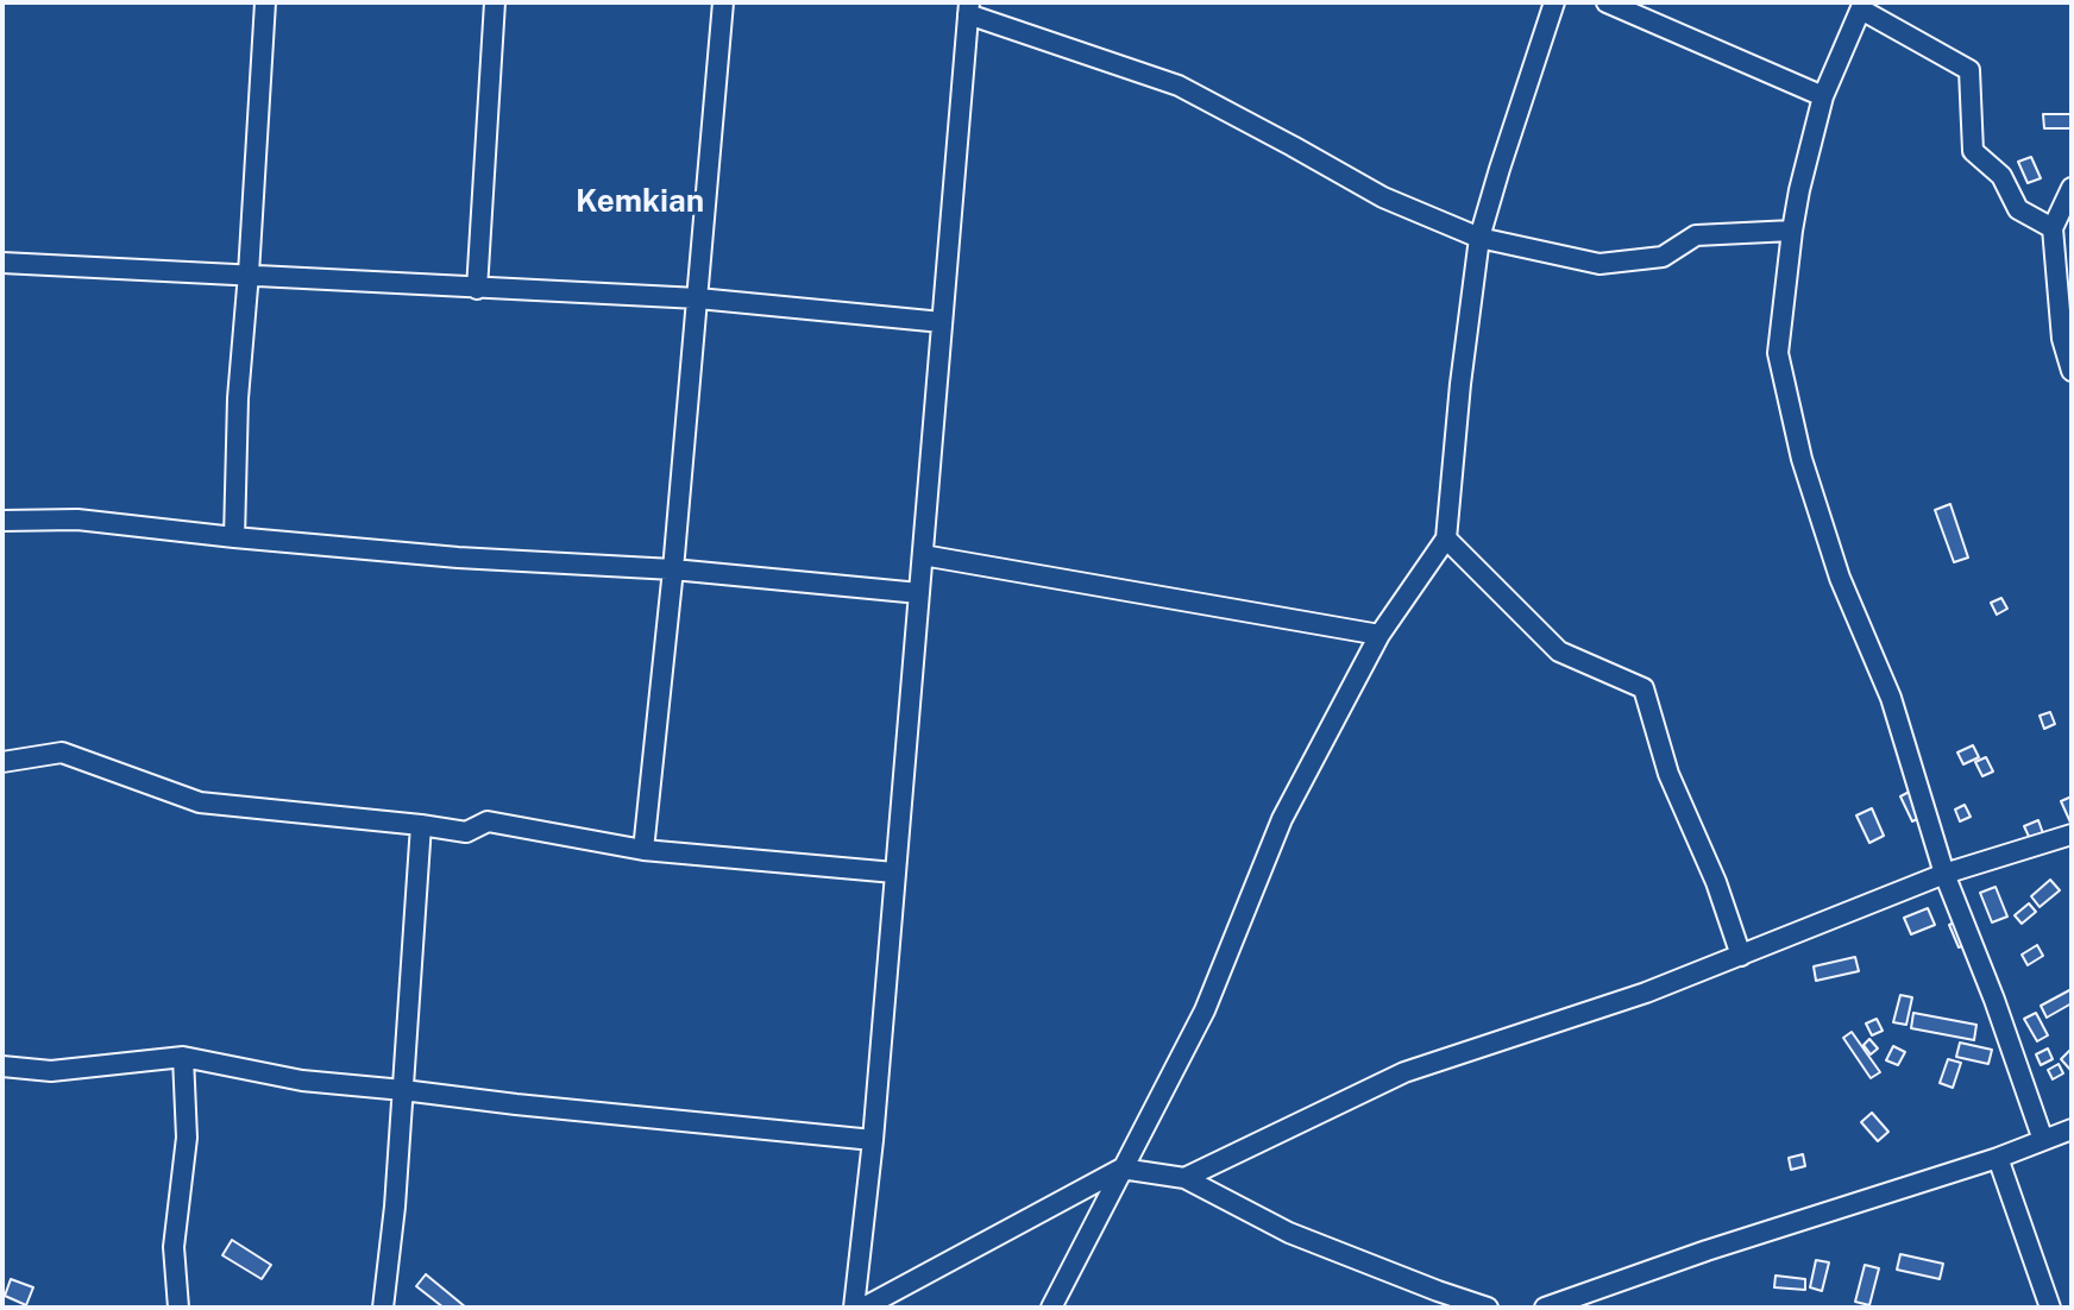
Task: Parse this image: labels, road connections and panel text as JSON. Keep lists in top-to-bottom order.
{
  "districts": ["Kemkian"]
}
